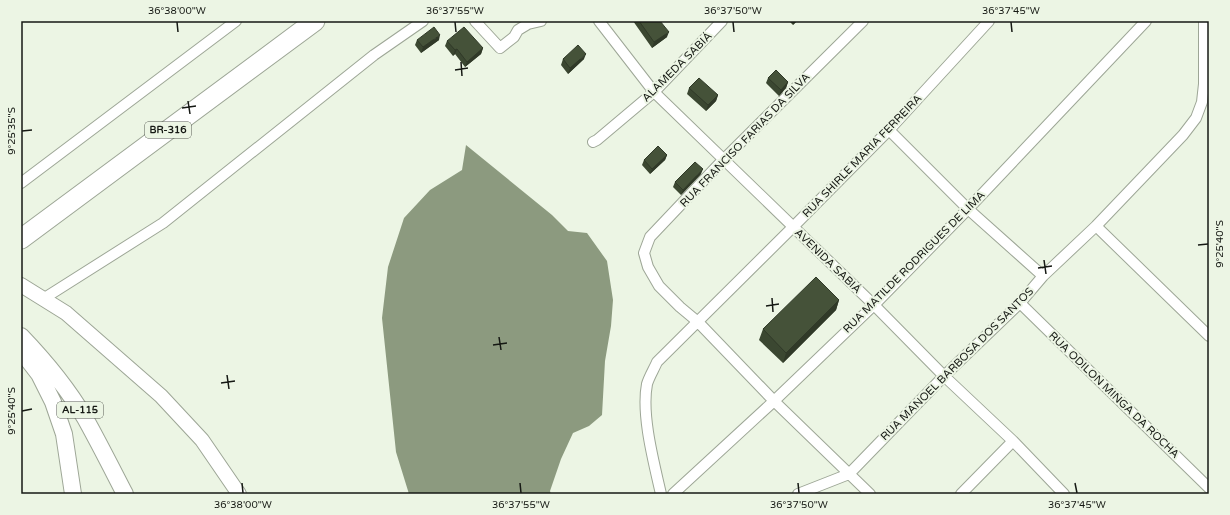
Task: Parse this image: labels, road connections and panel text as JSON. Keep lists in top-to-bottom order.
{
  "streets": {
    "highway": ["BR-316"],
    "main road": ["AL-115"],
    "street": [
      "ALAMEDA SABIÁ",
      "RUA FRANCISO FARIAS DA SILVA",
      "RUA SHIRLE MARIA FERREIRA",
      "AVENIDA SABIÁ",
      "RUA MATILDE RODRIGUES DE LIMA",
      "RUA MANOEL BARBOSA DOS SANTOS",
      "RUA ODILON MINGA DA ROCHA"
    ]
  },
  "crossings": [
    ["ALAMEDA SABIÁ", "AVENIDA SABIÁ"],
    ["RUA FRANCISO FARIAS DA SILVA", "RUA SHIRLE MARIA FERREIRA"],
    ["RUA FRANCISO FARIAS DA SILVA", "AVENIDA SABIÁ"],
    ["RUA SHIRLE MARIA FERREIRA", "AVENIDA SABIÁ"],
    ["AVENIDA SABIÁ", "RUA MATILDE RODRIGUES DE LIMA"],
    ["AVENIDA SABIÁ", "RUA MANOEL BARBOSA DOS SANTOS"],
    ["RUA MANOEL BARBOSA DOS SANTOS", "RUA ODILON MINGA DA ROCHA"]
  ],
  "coordinates": [
    "36°38'00\"W",
    "36°37'55\"W",
    "36°37'50\"W",
    "36°37'45\"W",
    "9°25'35\"S",
    "9°25'40\"S"
  ]
}
